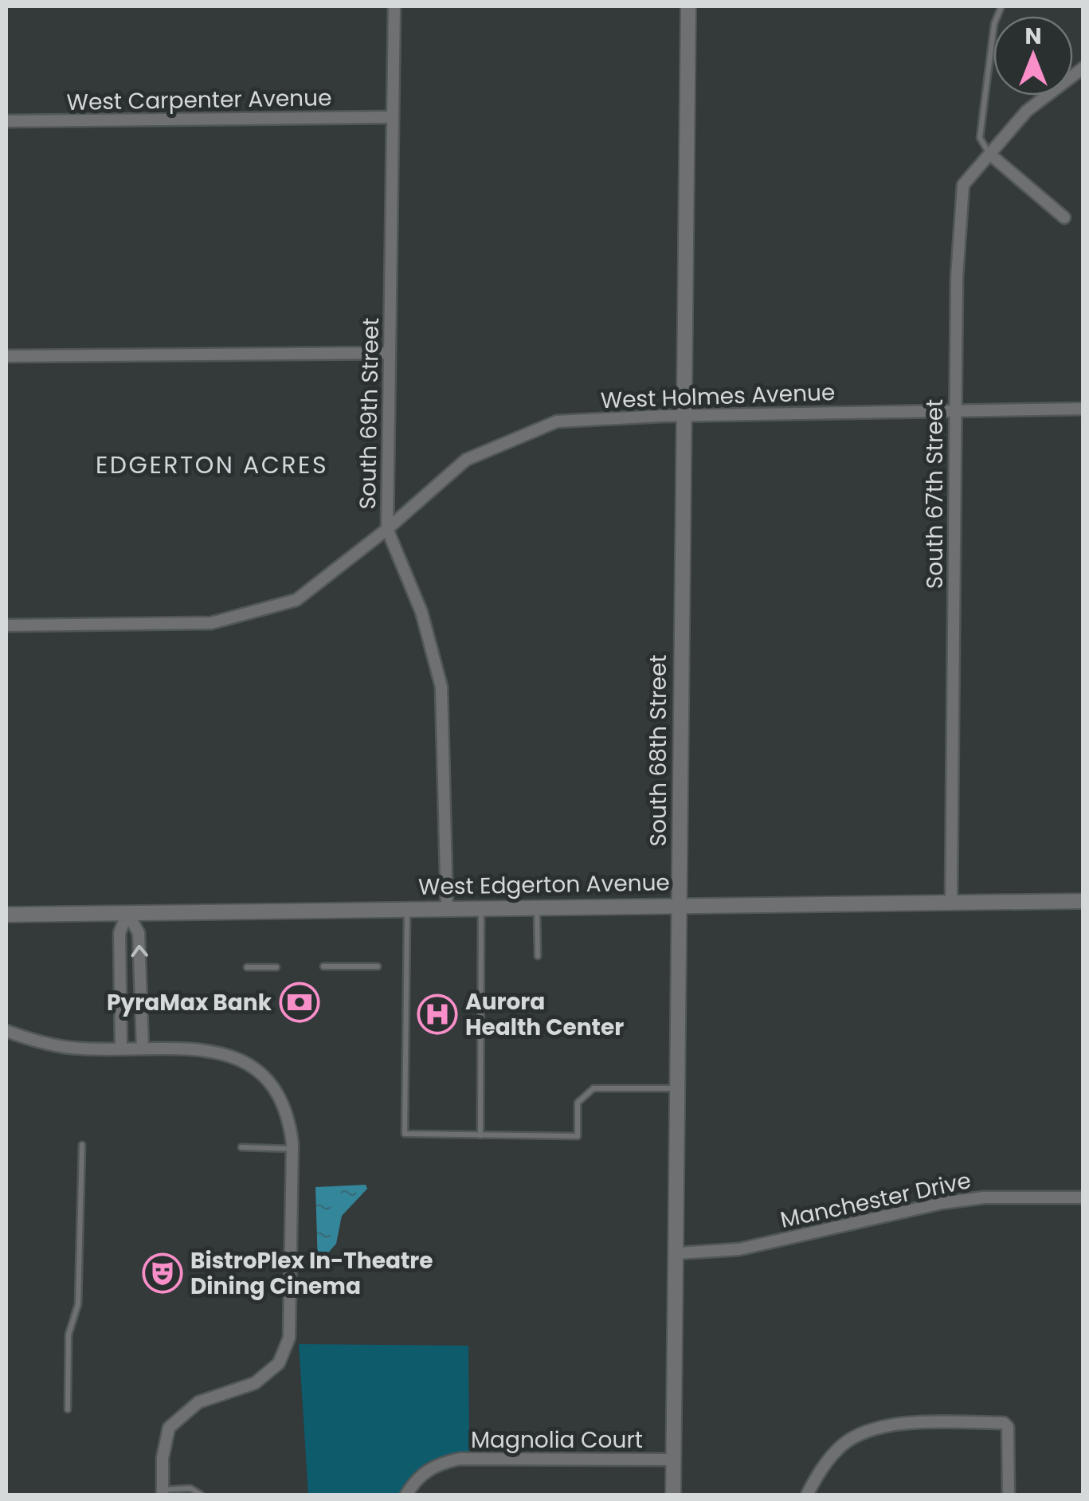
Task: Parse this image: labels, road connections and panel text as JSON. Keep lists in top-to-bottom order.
{
  "streets": {
    "street": [
      "West Carpenter Avenue",
      "West Holmes Avenue",
      "South 69th Street",
      "South 67th Street",
      "South 68th Street",
      "West Edgerton Avenue",
      "Manchester Drive",
      "Magnolia Court"
    ]
  },
  "crossings": [
    ["West Carpenter Avenue", "South 69th Street"],
    ["West Holmes Avenue", "South 69th Street"],
    ["West Holmes Avenue", "South 67th Street"],
    ["West Holmes Avenue", "South 68th Street"],
    ["South 69th Street", "West Edgerton Avenue"],
    ["South 67th Street", "West Edgerton Avenue"],
    ["South 68th Street", "West Edgerton Avenue"],
    ["South 68th Street", "Manchester Drive"],
    ["South 68th Street", "Magnolia Court"]
  ],
  "districts": ["EDGERTON ACRES"],
  "places": {
    "bank": ["PyraMax Bank"],
    "hospital": ["Aurora Health Center"],
    "theatre": ["BistroPlex In-Theatre Dining Cinema"]
  },
  "north": "top"
}
